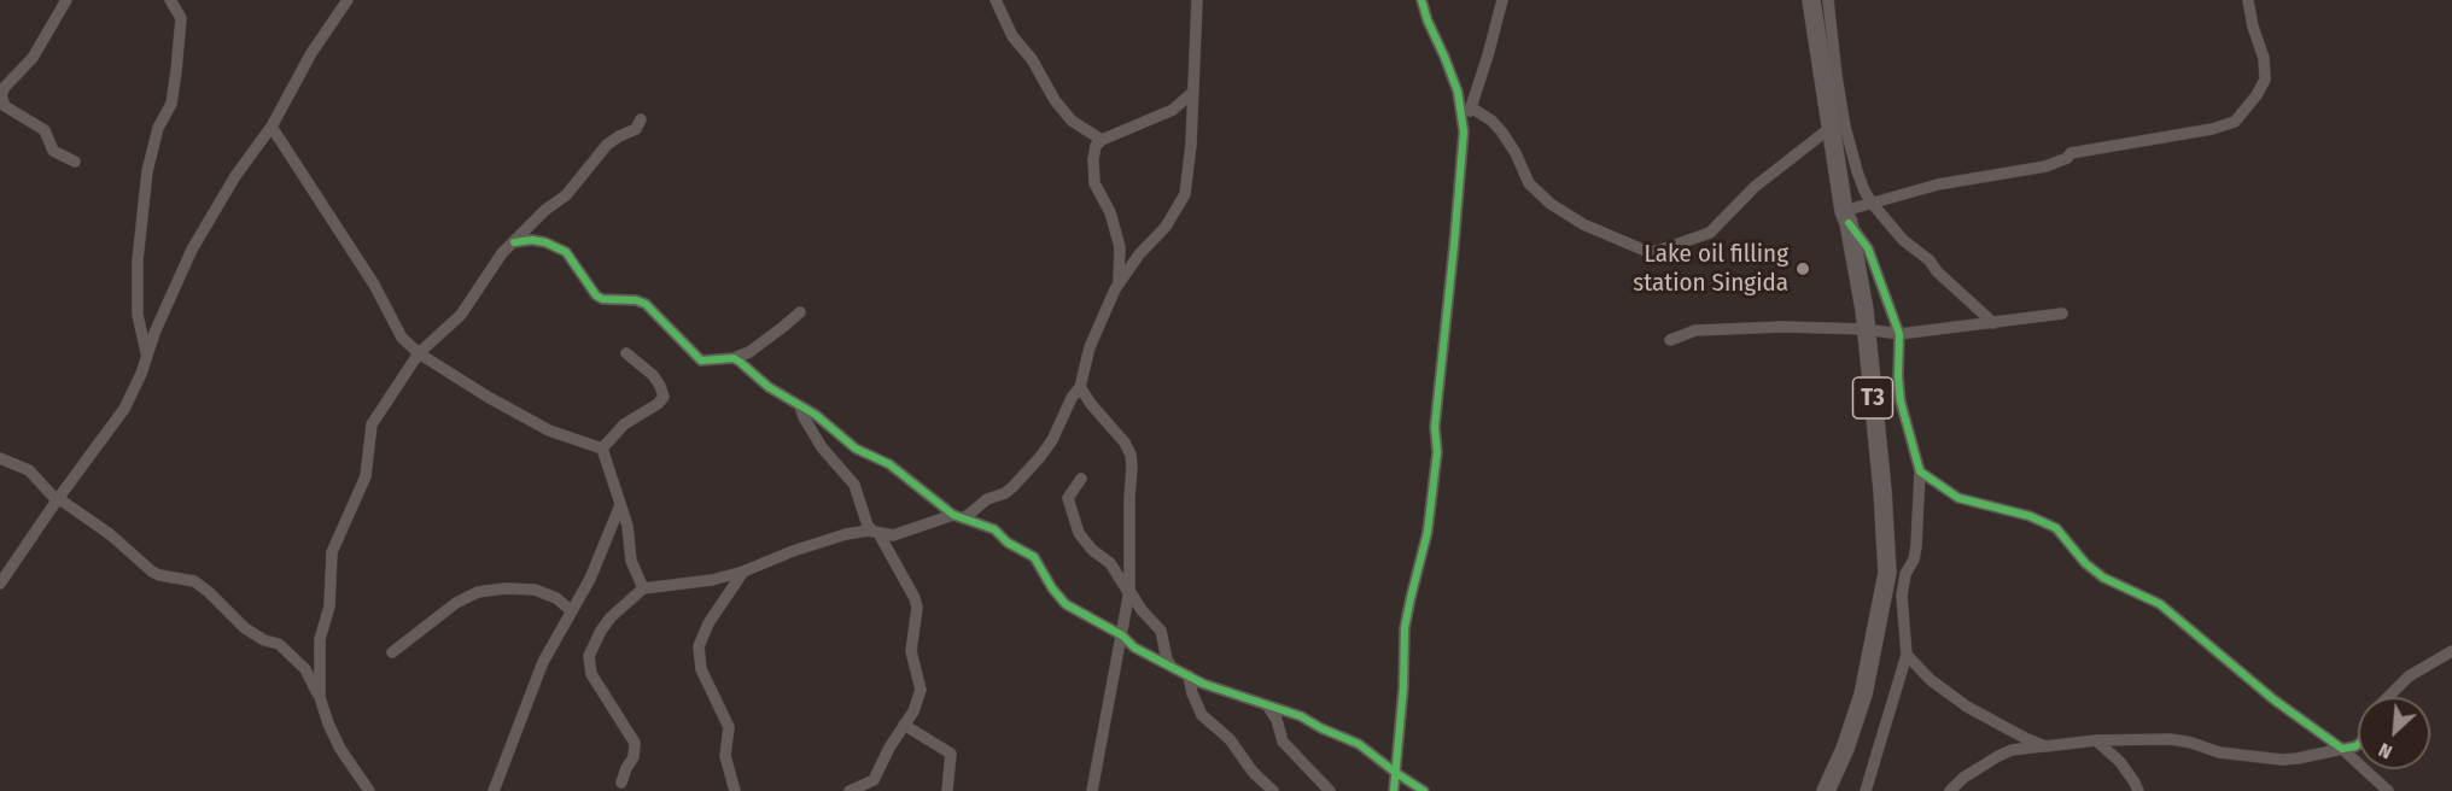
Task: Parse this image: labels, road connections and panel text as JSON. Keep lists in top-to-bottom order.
{
  "streets": {
    "highway": ["T3"]
  },
  "places": ["Lake oil filling station Singida"],
  "north": "bottom left"
}
